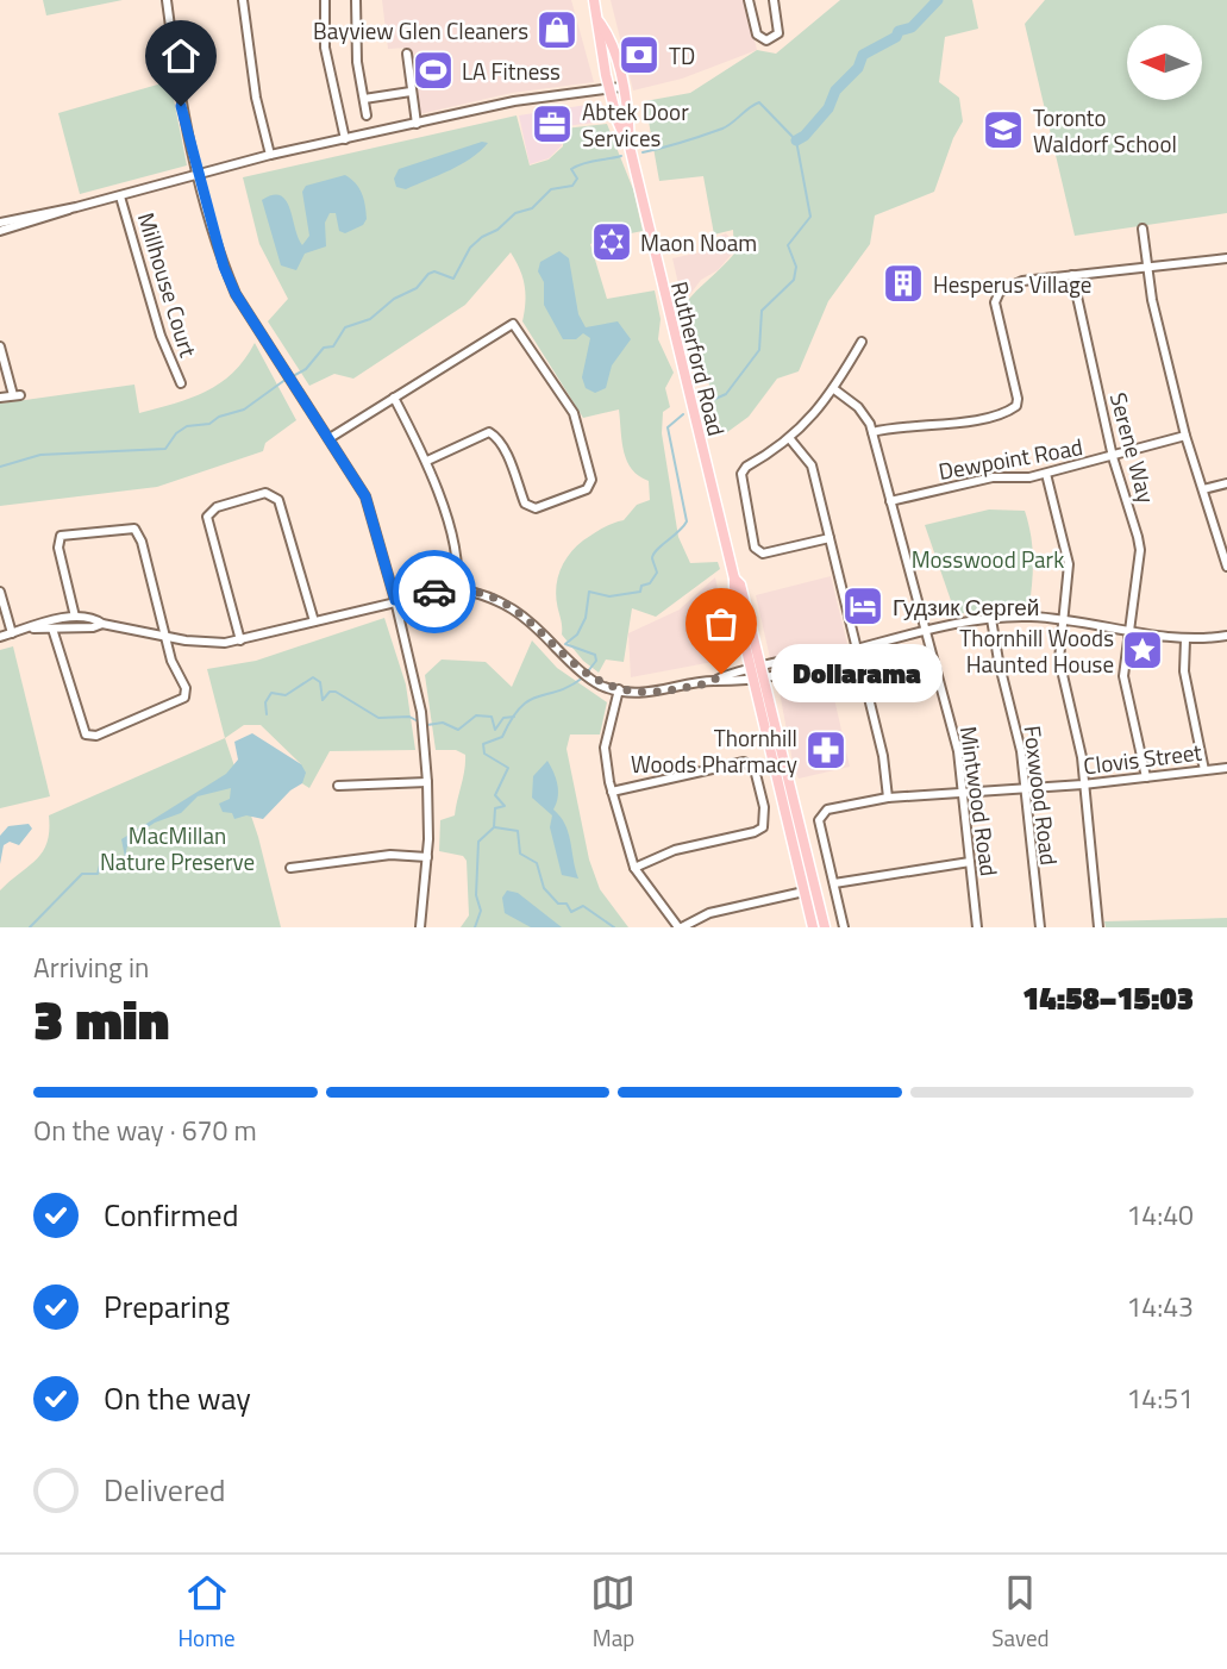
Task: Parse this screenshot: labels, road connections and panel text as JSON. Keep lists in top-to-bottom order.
{
  "streets": {
    "main road": ["Rutherford Road"],
    "street": [
      "Millhouse Court",
      "Serene Way",
      "Dewpoint Road",
      "Clovis Street",
      "Foxwood Road",
      "Mintwood Road"
    ]
  },
  "crossings": [
    ["Serene Way", "Dewpoint Road"],
    ["Serene Way", "Clovis Street"],
    ["Dewpoint Road", "Mintwood Road"],
    ["Clovis Street", "Foxwood Road"],
    ["Clovis Street", "Mintwood Road"]
  ],
  "parks": ["Mosswood Park", "MacMillan Nature Preserve"],
  "places": {
    "shop": ["Bayview Glen Cleaners"],
    "bank": ["TD"],
    "sports": ["LA Fitness"],
    "office": ["Abtek Door Services"],
    "school or university": ["Toronto Waldorf School"],
    "synagogue": ["Maon Noam"],
    "building": ["Hesperus Village"],
    "hotel": ["Гудзик Сергей"],
    "place": ["Thornhill Woods Haunted House"],
    "other": ["Dollarama"],
    "pharmacy": ["Thornhill Woods Pharmacy"]
  },
  "north": "left",
  "page": {
    "bubble": "Dollarama",
    "heading": ["3 min", "Arriving in", "14:58–15:03"],
    "bar": "On the way · 670 m",
    "list": [
      ["Confirmed", "14:40"],
      ["Preparing", "14:43"],
      ["On the way", "14:51"],
      "Delivered"
    ],
    "tabs": ["Home", "Map", "Saved"]
  }
}
